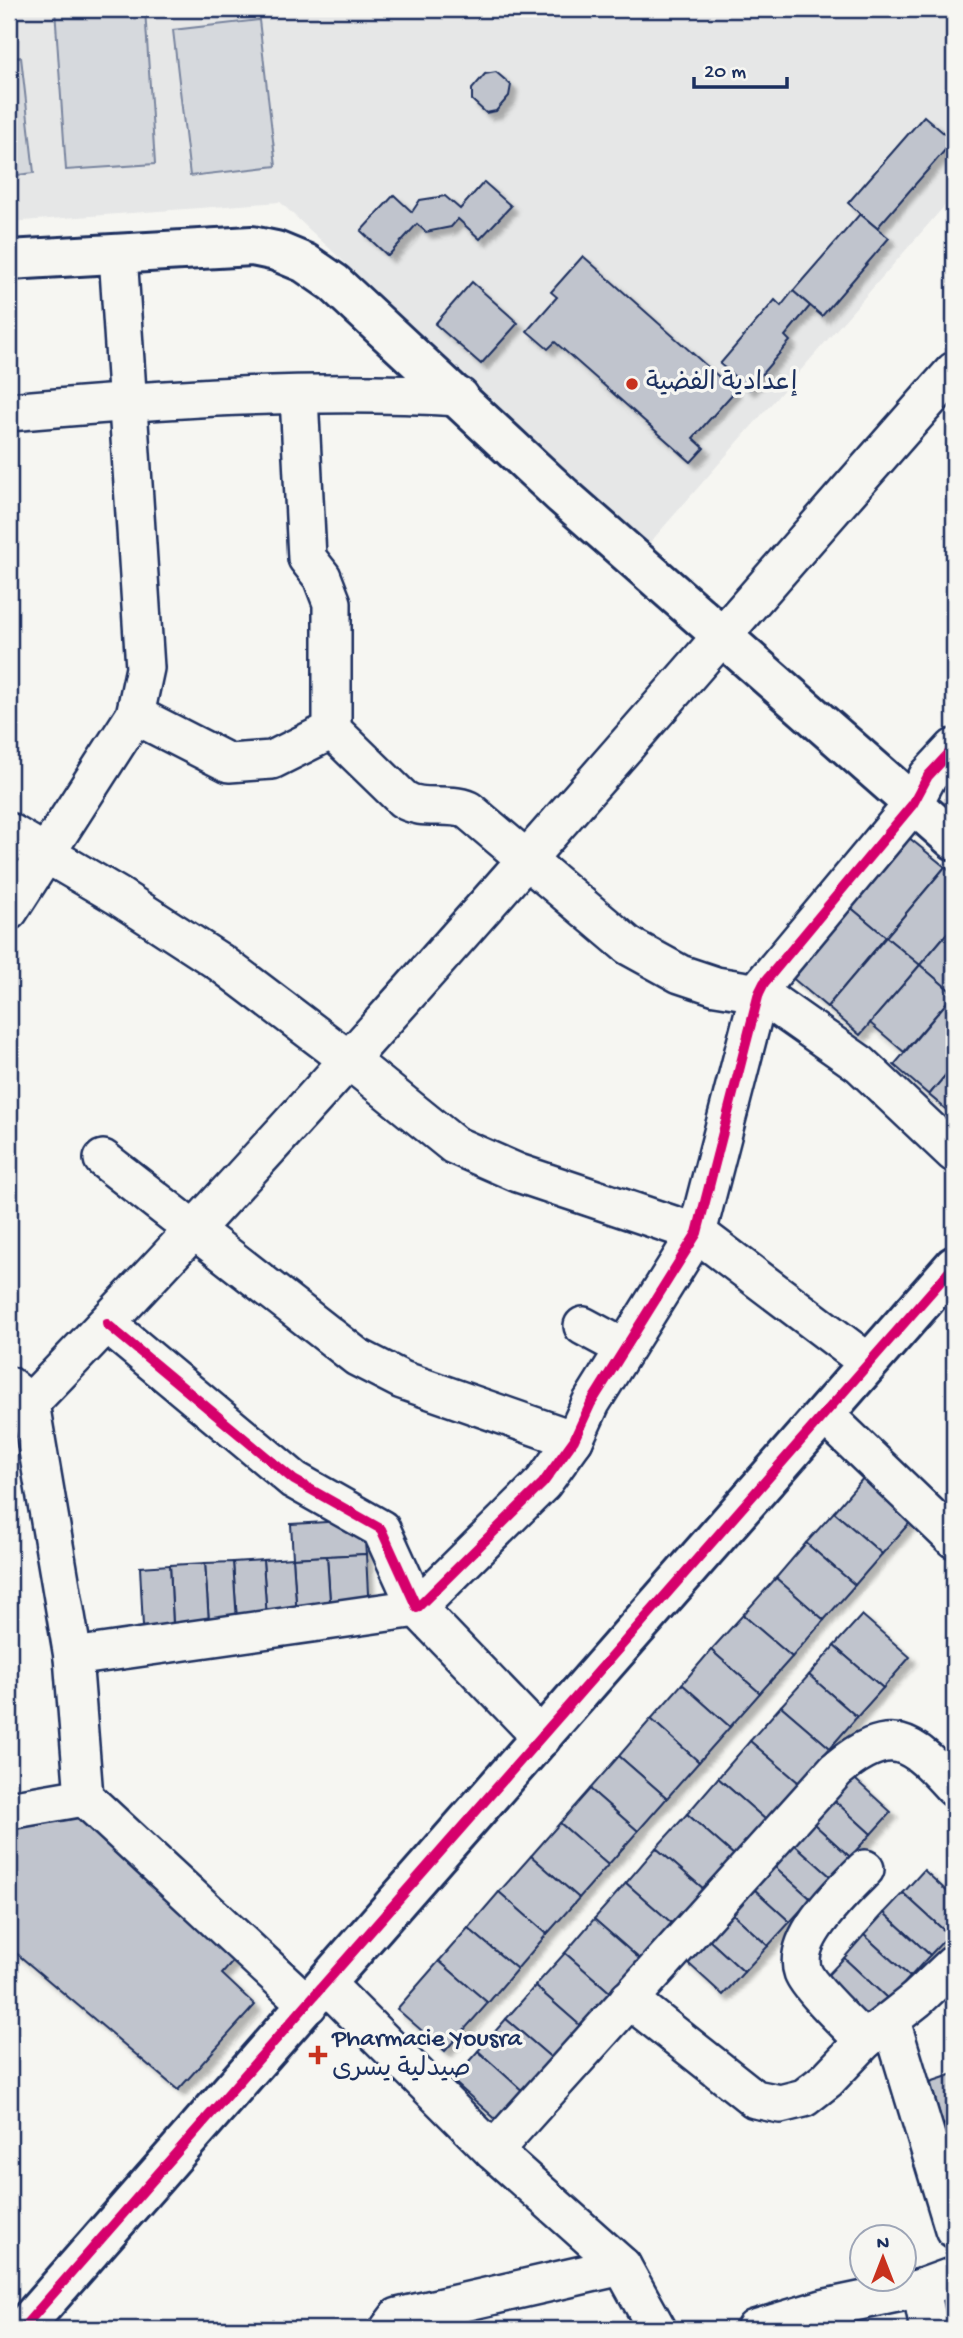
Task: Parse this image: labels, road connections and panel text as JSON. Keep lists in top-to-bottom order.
{
  "places": {
    "other": ["إعدادية الفضية"],
    "health": ["Pharmacie Yousra صيدلية يسرى"]
  },
  "scale_bar": "20 m",
  "north": "top"
}
